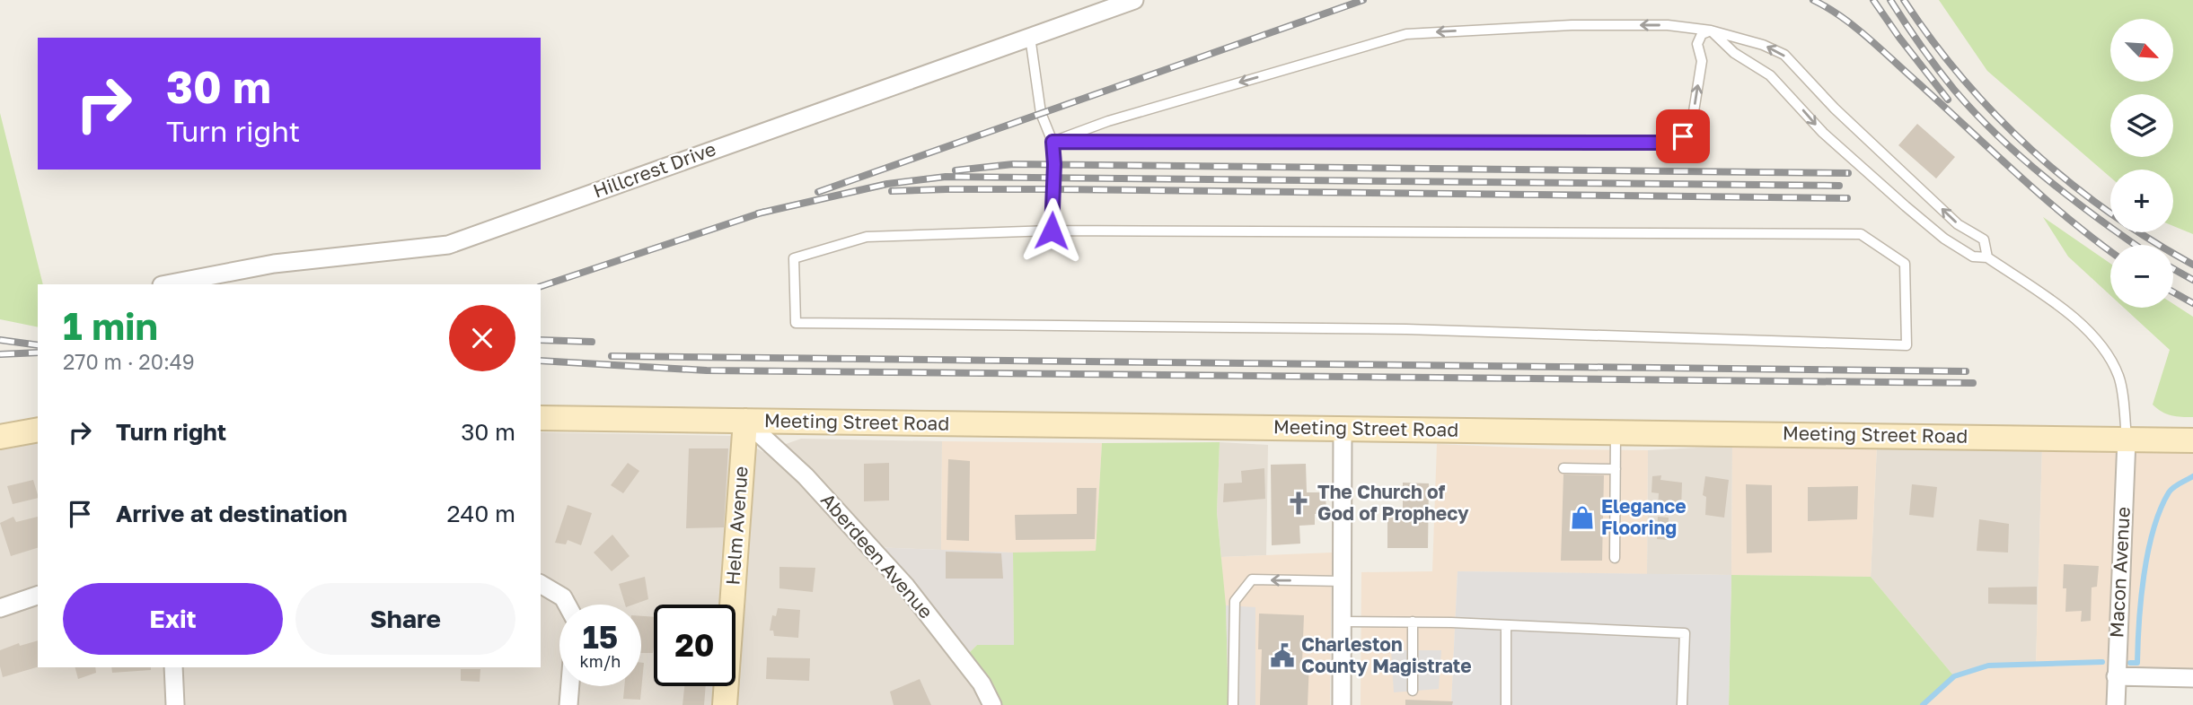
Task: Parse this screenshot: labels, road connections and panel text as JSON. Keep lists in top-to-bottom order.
{
  "streets": {
    "street": [
      "Hillcrest Drive",
      "Meeting Street Road",
      "Helm Avenue",
      "Aberdeen Avenue",
      "Macon Avenue"
    ]
  },
  "crossings": [
    ["Meeting Street Road", "Helm Avenue"],
    ["Meeting Street Road", "Aberdeen Avenue"],
    ["Meeting Street Road", "Macon Avenue"],
    ["Helm Avenue", "Aberdeen Avenue"]
  ],
  "places": {
    "church": ["The Church of God of Prophecy"],
    "shop": ["Elegance Flooring"],
    "public building": ["Charleston County Magistrate"]
  },
  "north": "bottom right",
  "page": {
    "map_buttons": ["+", "−"],
    "turn": ["30 m", "Turn right"],
    "heading": ["1 min", "270 m · 20:49"],
    "list": [
      {
        "name": "Turn right",
        "value": "30 m"
      },
      {
        "name": "Arrive at destination",
        "value": "240 m"
      }
    ],
    "buttons": ["Exit", "Share"],
    "speed": "15 km/h",
    "limit": "20"
  }
}
